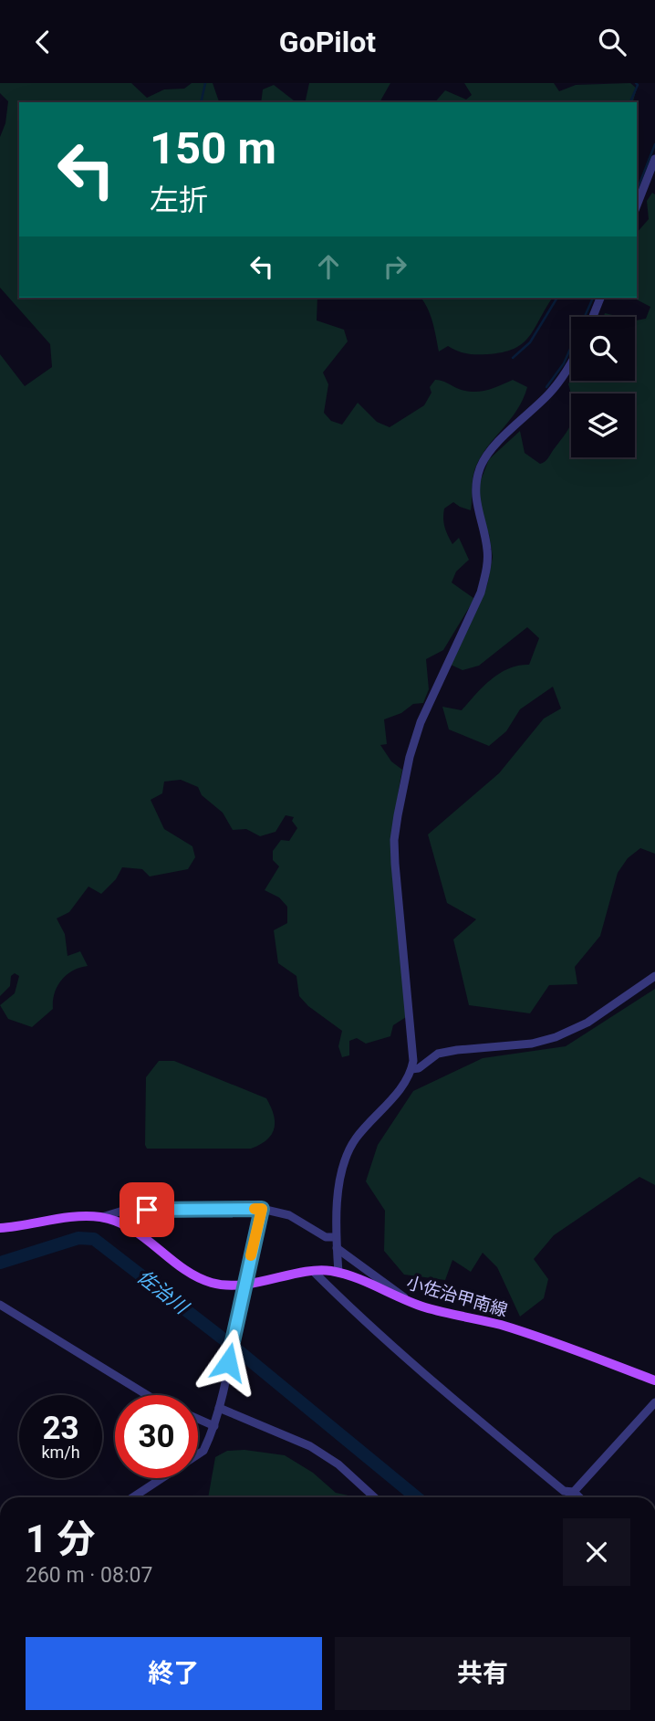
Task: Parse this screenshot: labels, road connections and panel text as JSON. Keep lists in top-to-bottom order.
{
  "streets": {
    "main road": ["小佐治甲南線"]
  },
  "water": ["佐治川"],
  "page": {
    "header": "GoPilot",
    "turn": ["150 m", "左折"],
    "speed": "23 km/h",
    "limit": "30",
    "heading": ["1 分", "260 m · 08:07"],
    "buttons": ["終了", "共有"]
  }
}
